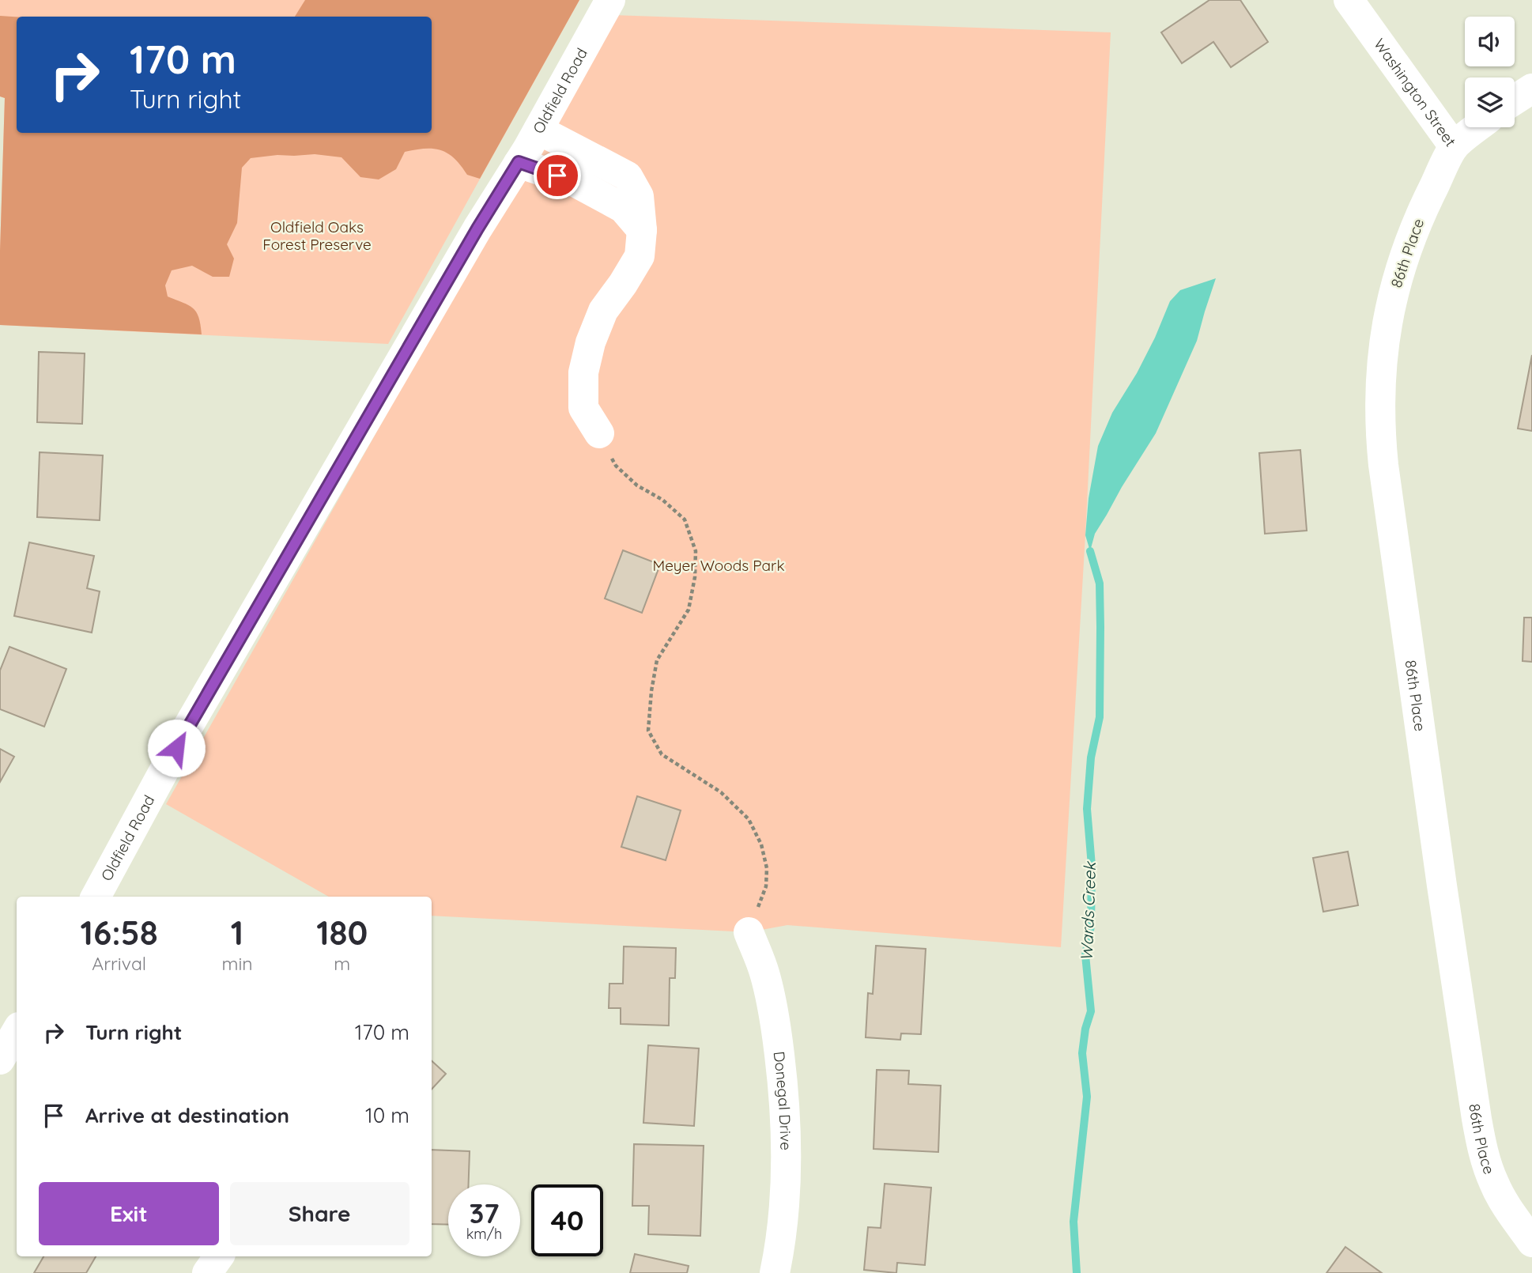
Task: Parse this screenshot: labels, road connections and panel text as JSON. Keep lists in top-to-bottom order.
{
  "streets": {
    "street": [
      "Washington Street",
      "Oldfield Road",
      "86th Place",
      "Donegal Drive"
    ]
  },
  "crossings": [
    ["Washington Street", "86th Place"]
  ],
  "water": ["Wards Creek"],
  "parks": ["Oldfield Oaks Forest Preserve", "Meyer Woods Park"],
  "page": {
    "turn": ["170 m", "Turn right"],
    "eta": [
      "16:58",
      "Arrival",
      "1",
      "min",
      "180",
      "m"
    ],
    "list": [
      {
        "name": "Turn right",
        "value": "170 m"
      },
      {
        "name": "Arrive at destination",
        "value": "10 m"
      }
    ],
    "buttons": ["Exit", "Share"],
    "speed": "37 km/h",
    "limit": "40"
  }
}
